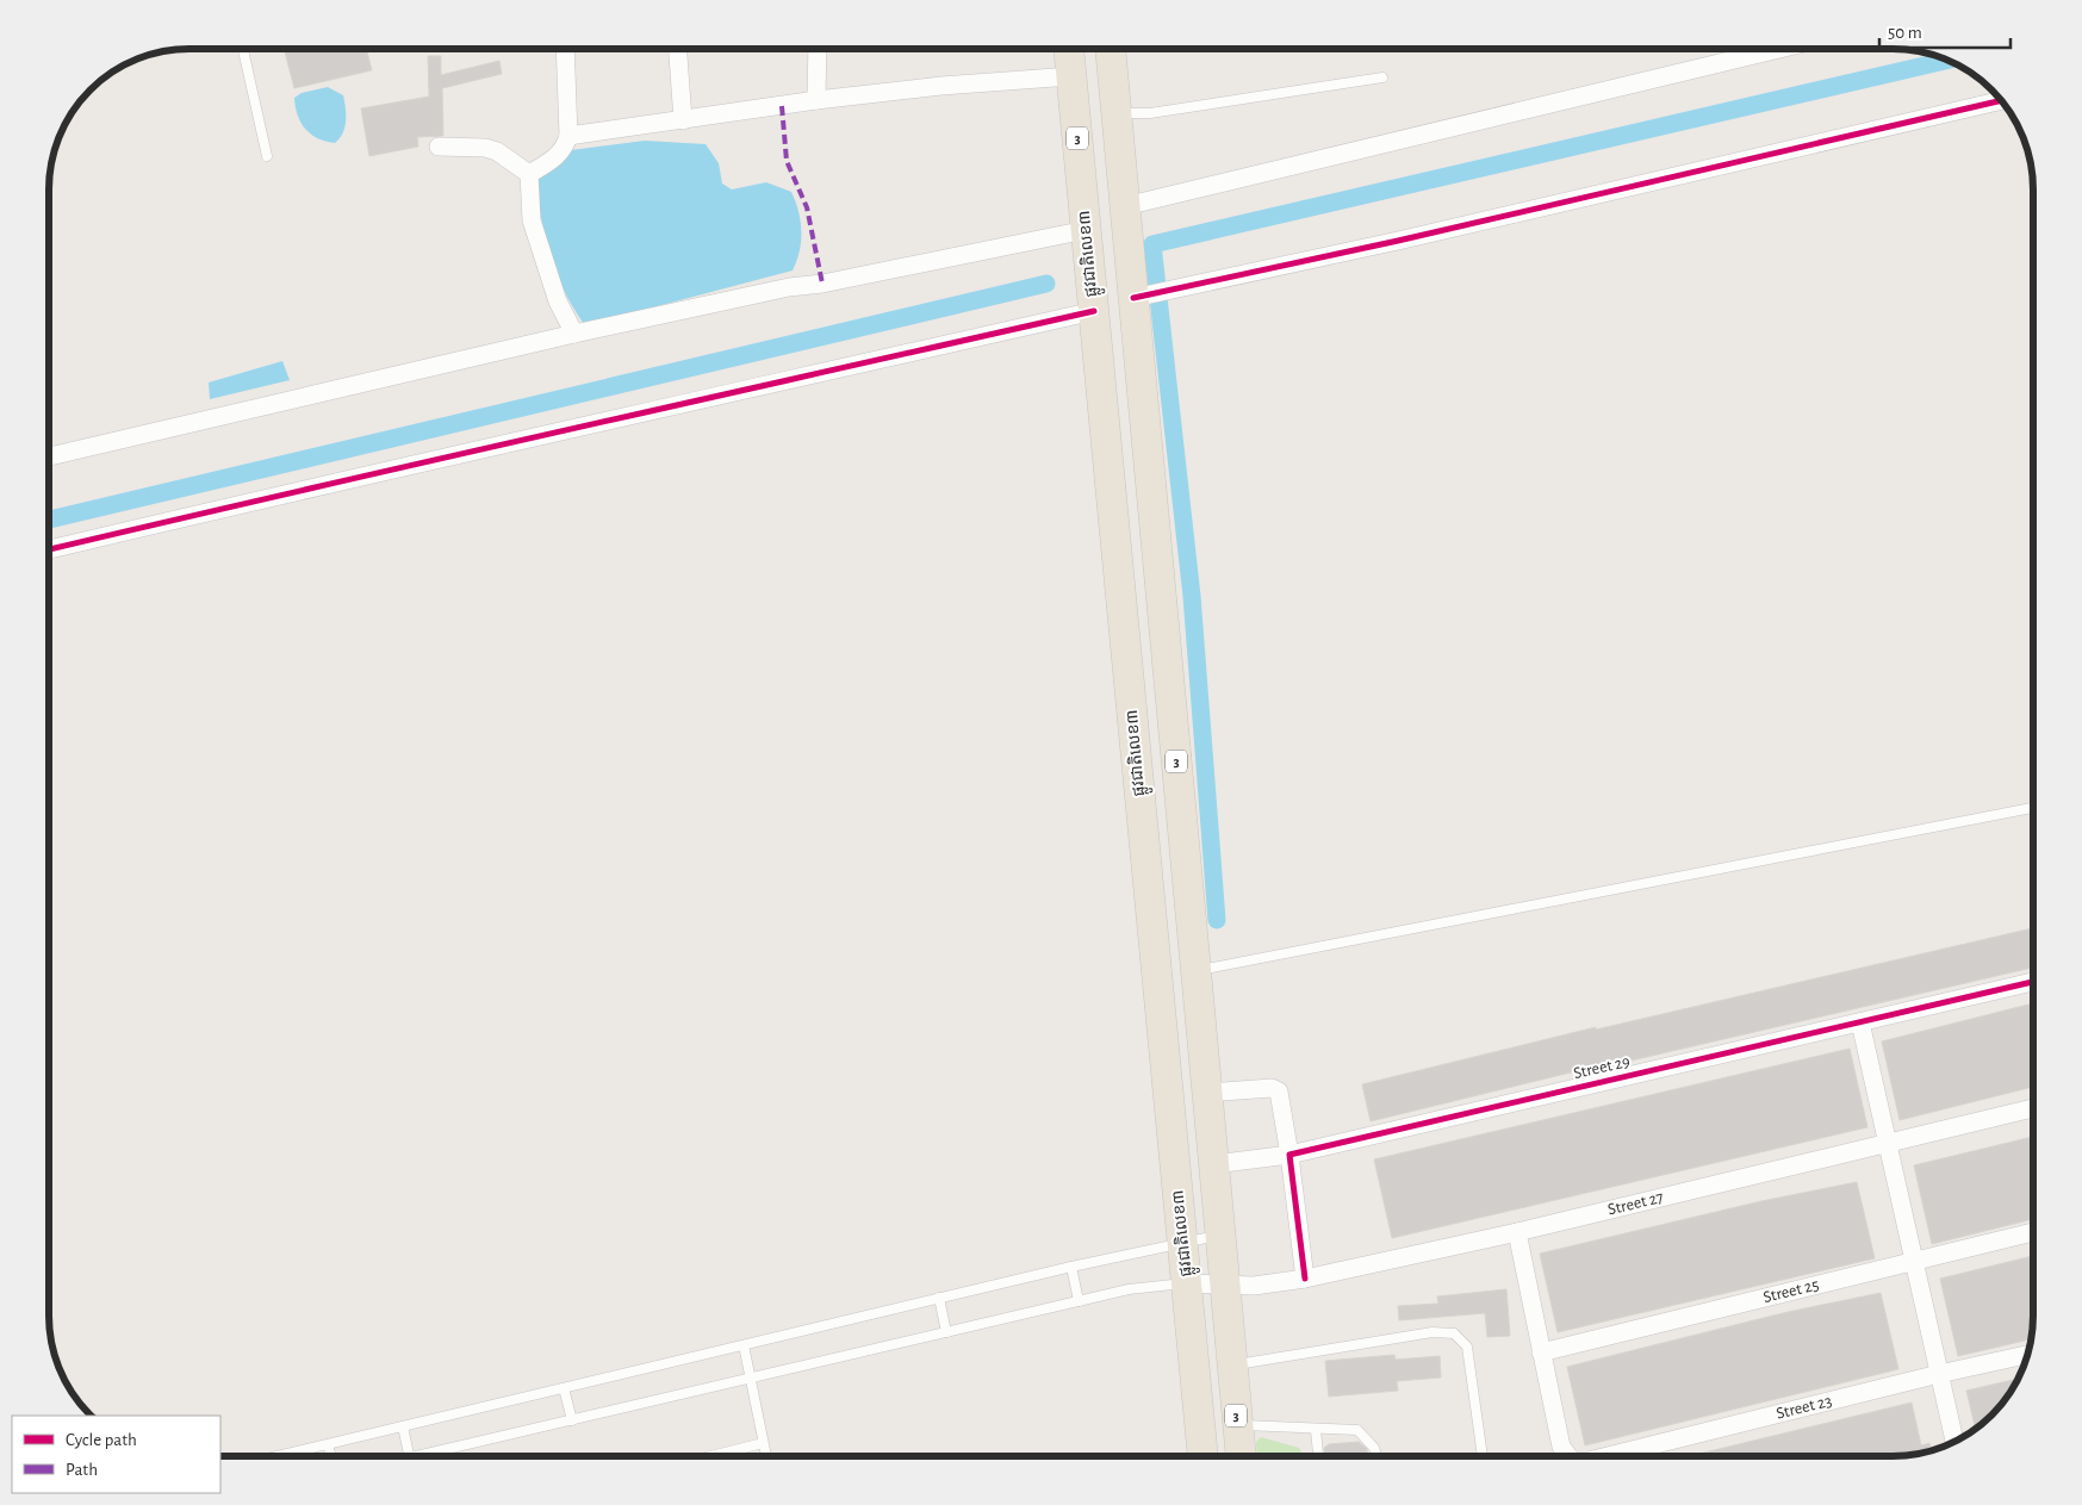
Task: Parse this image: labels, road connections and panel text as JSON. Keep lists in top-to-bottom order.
{
  "streets": {
    "highway": ["3", "ផ្លូវជាតិលេខ៣"],
    "street": [
      "Street 29",
      "Street 27",
      "Street 25",
      "Street 23"
    ]
  },
  "crossings": [
    ["3", "Street 29"],
    ["3", "Street 27"],
    ["ផ្លូវជាតិលេខ៣", "Street 27"],
    ["Street 25", "Street 23"]
  ],
  "legend": ["Cycle path", "Path"],
  "scale_bar": "50 m"
}
